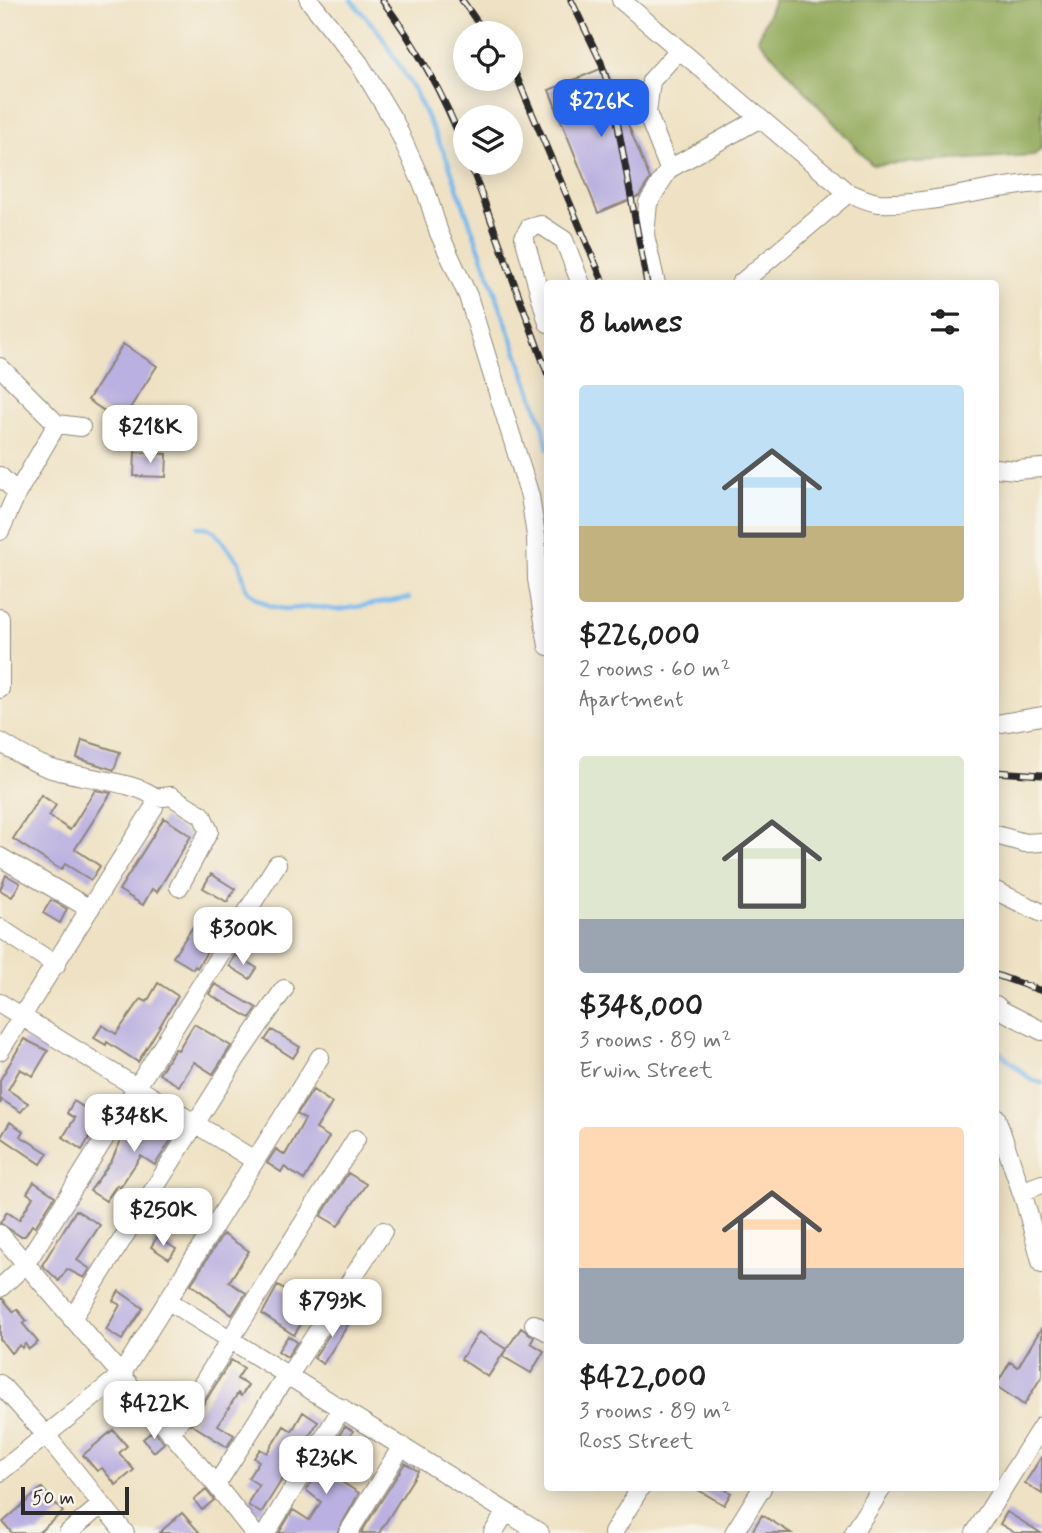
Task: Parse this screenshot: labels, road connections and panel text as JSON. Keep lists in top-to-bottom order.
{
  "scale_bar": "50 m",
  "page": {
    "price": [
      "$226K",
      "$218K",
      "$300K",
      "$348K",
      "$250K",
      "$793K",
      "$422K",
      "$236K"
    ],
    "heading": "8 homes",
    "list": [
      {
        "name": "$226,000",
        "note": "2 rooms · 60 m² · Apartment"
      },
      {
        "name": "$348,000",
        "note": "3 rooms · 89 m² · Erwin Street"
      },
      {
        "name": "$422,000",
        "note": "3 rooms · 89 m² · Ross Street"
      }
    ],
    "scale": "50 m"
  }
}
